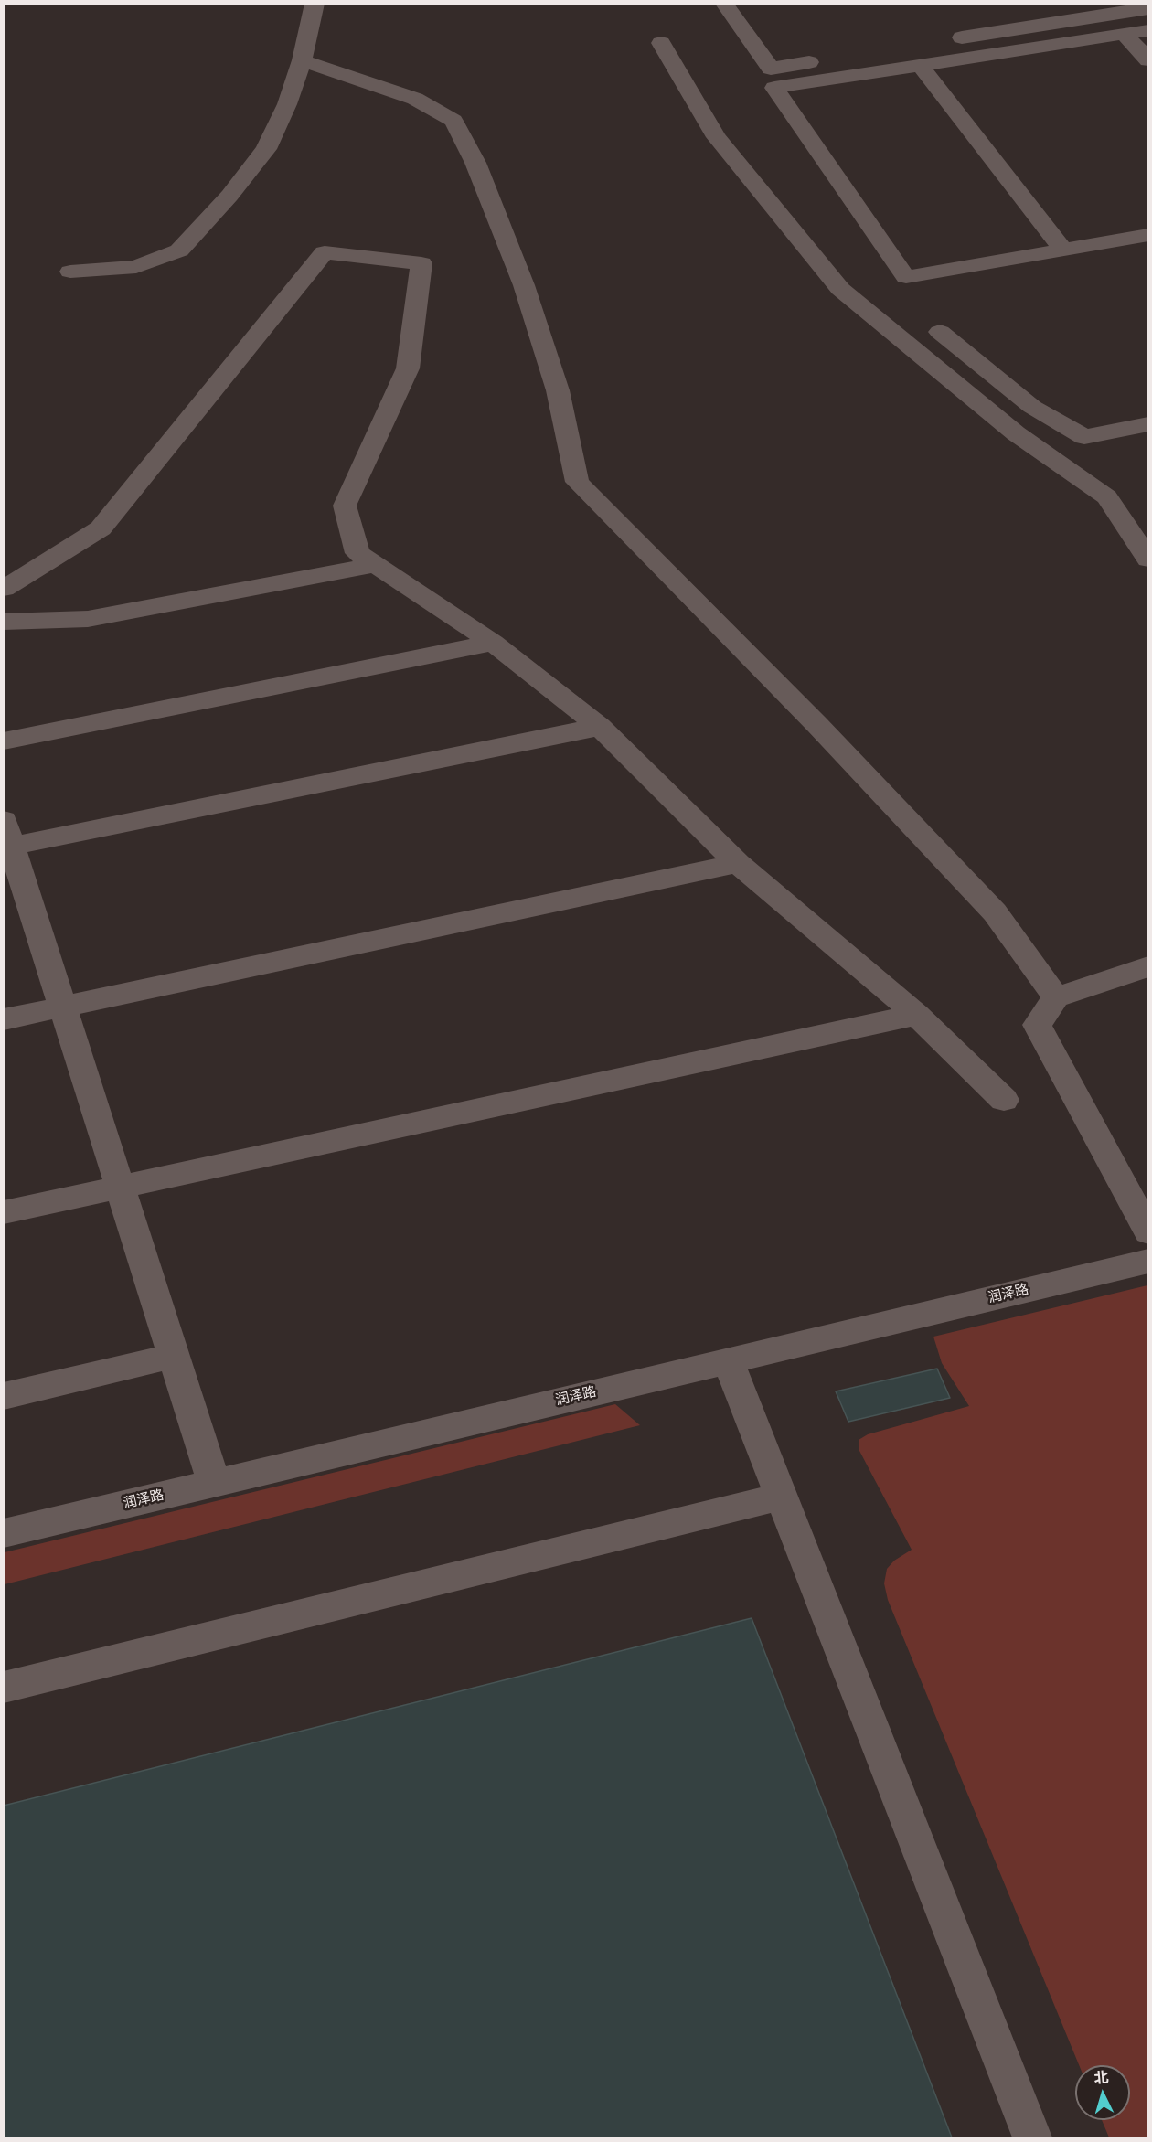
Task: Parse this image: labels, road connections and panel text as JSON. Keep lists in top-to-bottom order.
{
  "streets": {
    "street": ["润泽路"]
  },
  "north": "top"
}
